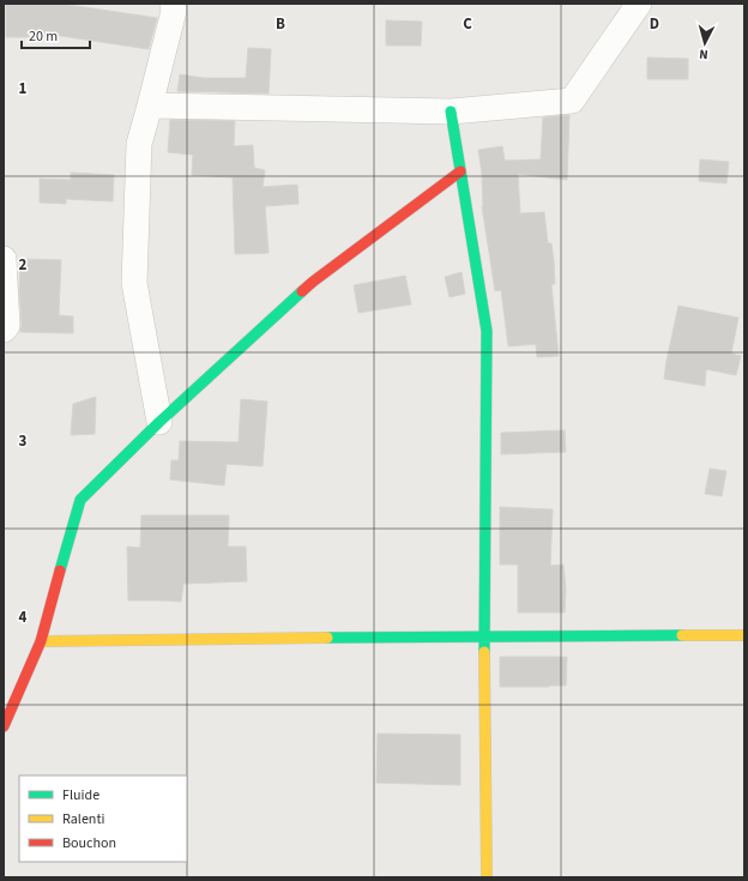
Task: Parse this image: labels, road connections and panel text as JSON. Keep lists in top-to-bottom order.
{
  "legend": ["Fluide", "Ralenti", "Bouchon"],
  "scale_bar": "20 m",
  "north": "bottom",
  "grid": {
    "columns": ["B", "C", "D"],
    "rows": [
      "1",
      "2",
      "3",
      "4"
    ]
  }
}
